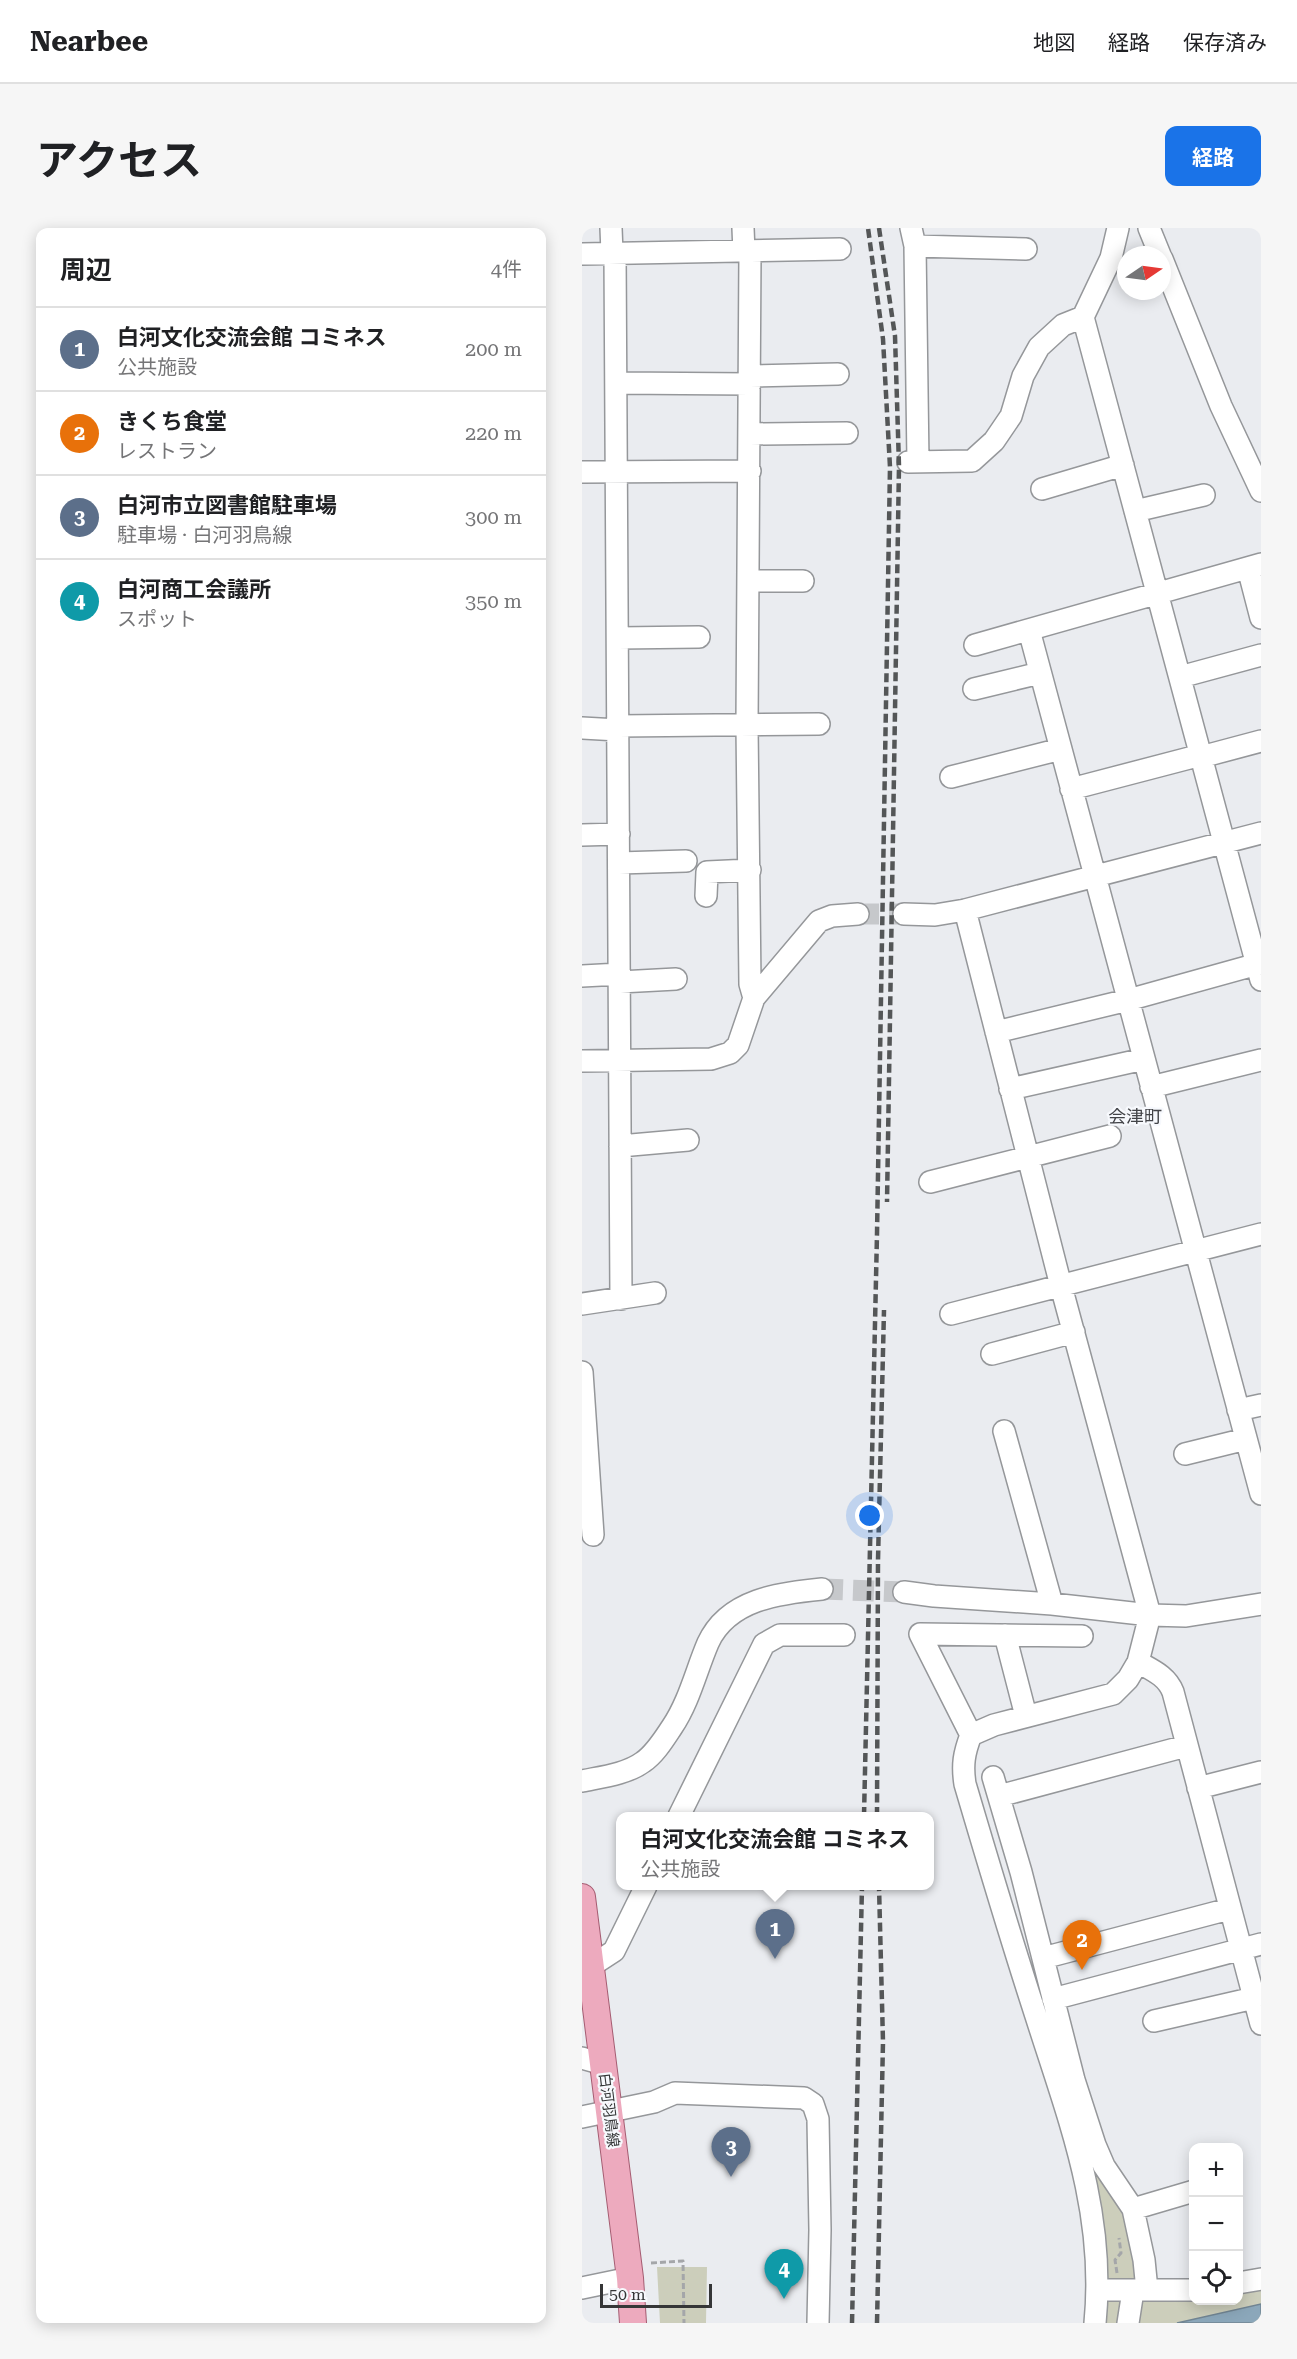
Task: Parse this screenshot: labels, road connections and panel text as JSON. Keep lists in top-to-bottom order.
{
  "streets": {
    "main road": ["白河羽鳥線"]
  },
  "districts": ["会津町"],
  "scale_bar": "50 m",
  "north": "right",
  "page": {
    "header": "Nearbee",
    "nav": ["地図", "経路", "保存済み"],
    "title": "アクセス",
    "buttons": "経路",
    "heading": ["周辺", "4件"],
    "list": [
      {
        "mark": "1",
        "name": "白河文化交流会館 コミネス",
        "note": "公共施設",
        "value": "200 m"
      },
      {
        "mark": "2",
        "name": "きくち食堂",
        "note": "レストラン",
        "value": "220 m"
      },
      {
        "mark": "3",
        "name": "白河市立図書館駐車場",
        "note": "駐車場 · 白河羽鳥線",
        "value": "300 m"
      },
      {
        "mark": "4",
        "name": "白河商工会議所",
        "note": "スポット",
        "value": "350 m"
      }
    ],
    "popup": ["白河文化交流会館 コミネス", "公共施設"],
    "pins": [
      "1",
      "2",
      "3",
      "4"
    ],
    "map_buttons": ["+", "−"],
    "scale": "50 m"
  }
}
